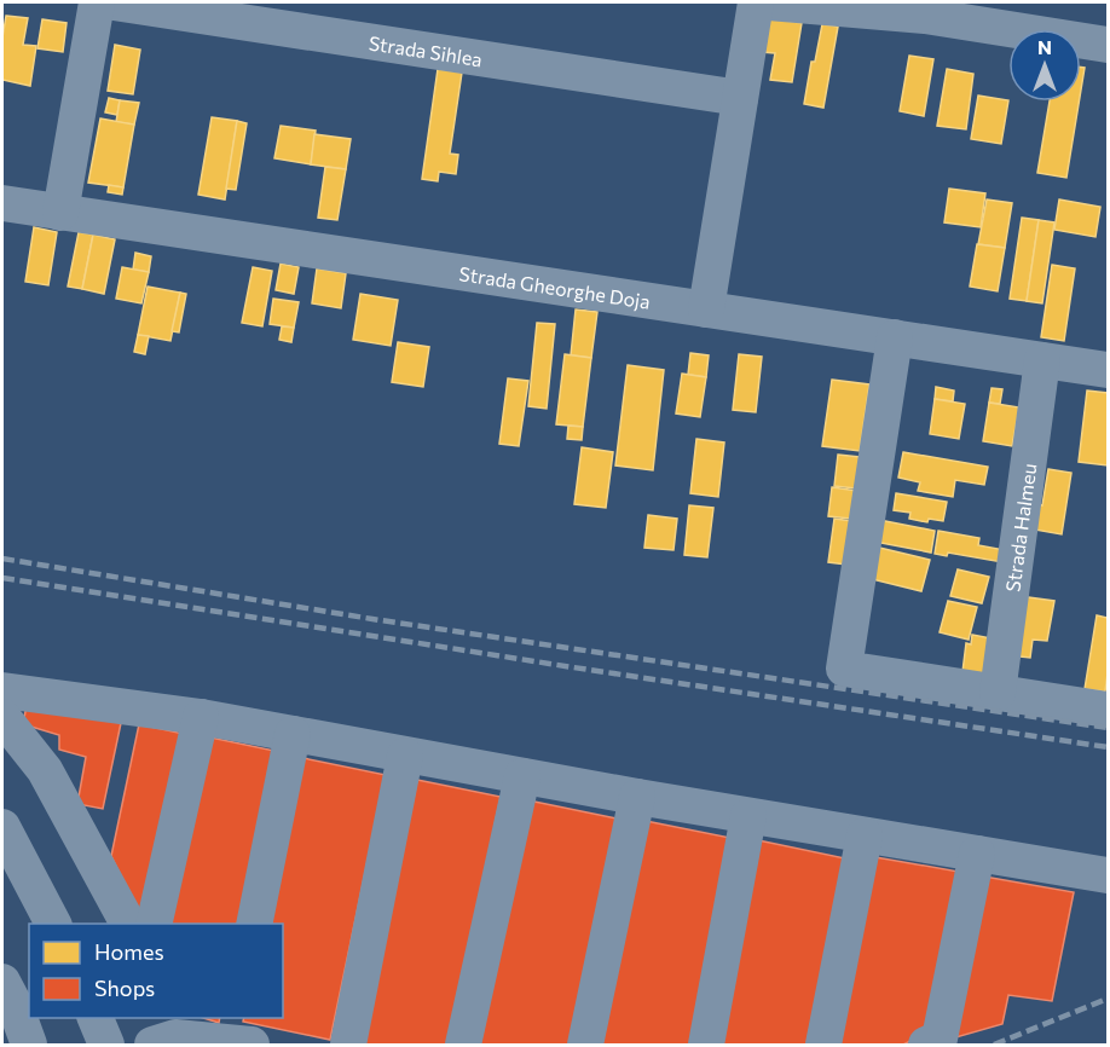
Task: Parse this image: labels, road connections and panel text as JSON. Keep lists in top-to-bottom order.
{
  "streets": {
    "street": ["Strada Sihlea", "Strada Gheorghe Doja", "Strada Halmeu"]
  },
  "crossings": [
    ["Strada Gheorghe Doja", "Strada Halmeu"]
  ],
  "legend": ["Homes", "Shops"],
  "north": "top"
}
